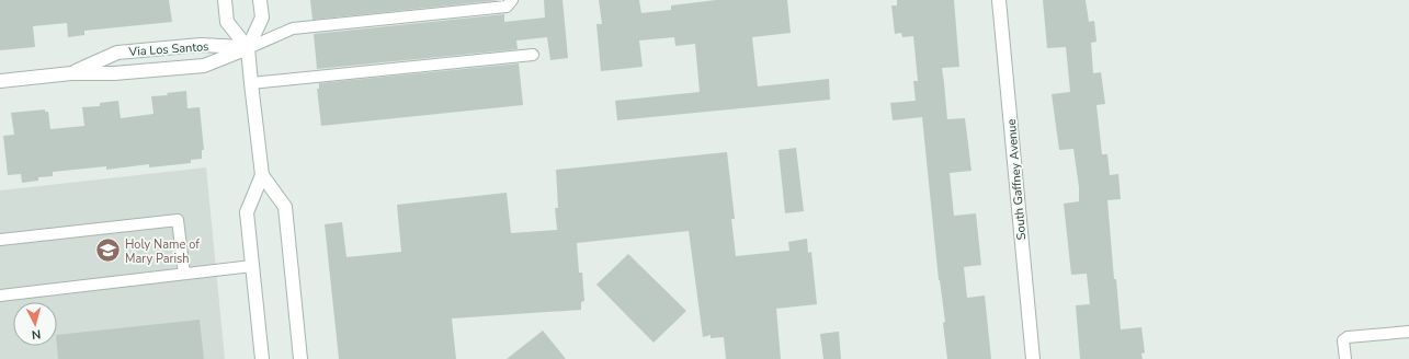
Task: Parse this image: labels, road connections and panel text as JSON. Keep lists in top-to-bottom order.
{
  "streets": {
    "street": ["Via Los Santos", "South Gaffney Avenue"]
  },
  "places": {
    "school or university": ["Holy Name of Mary Parish"]
  },
  "north": "bottom"
}
